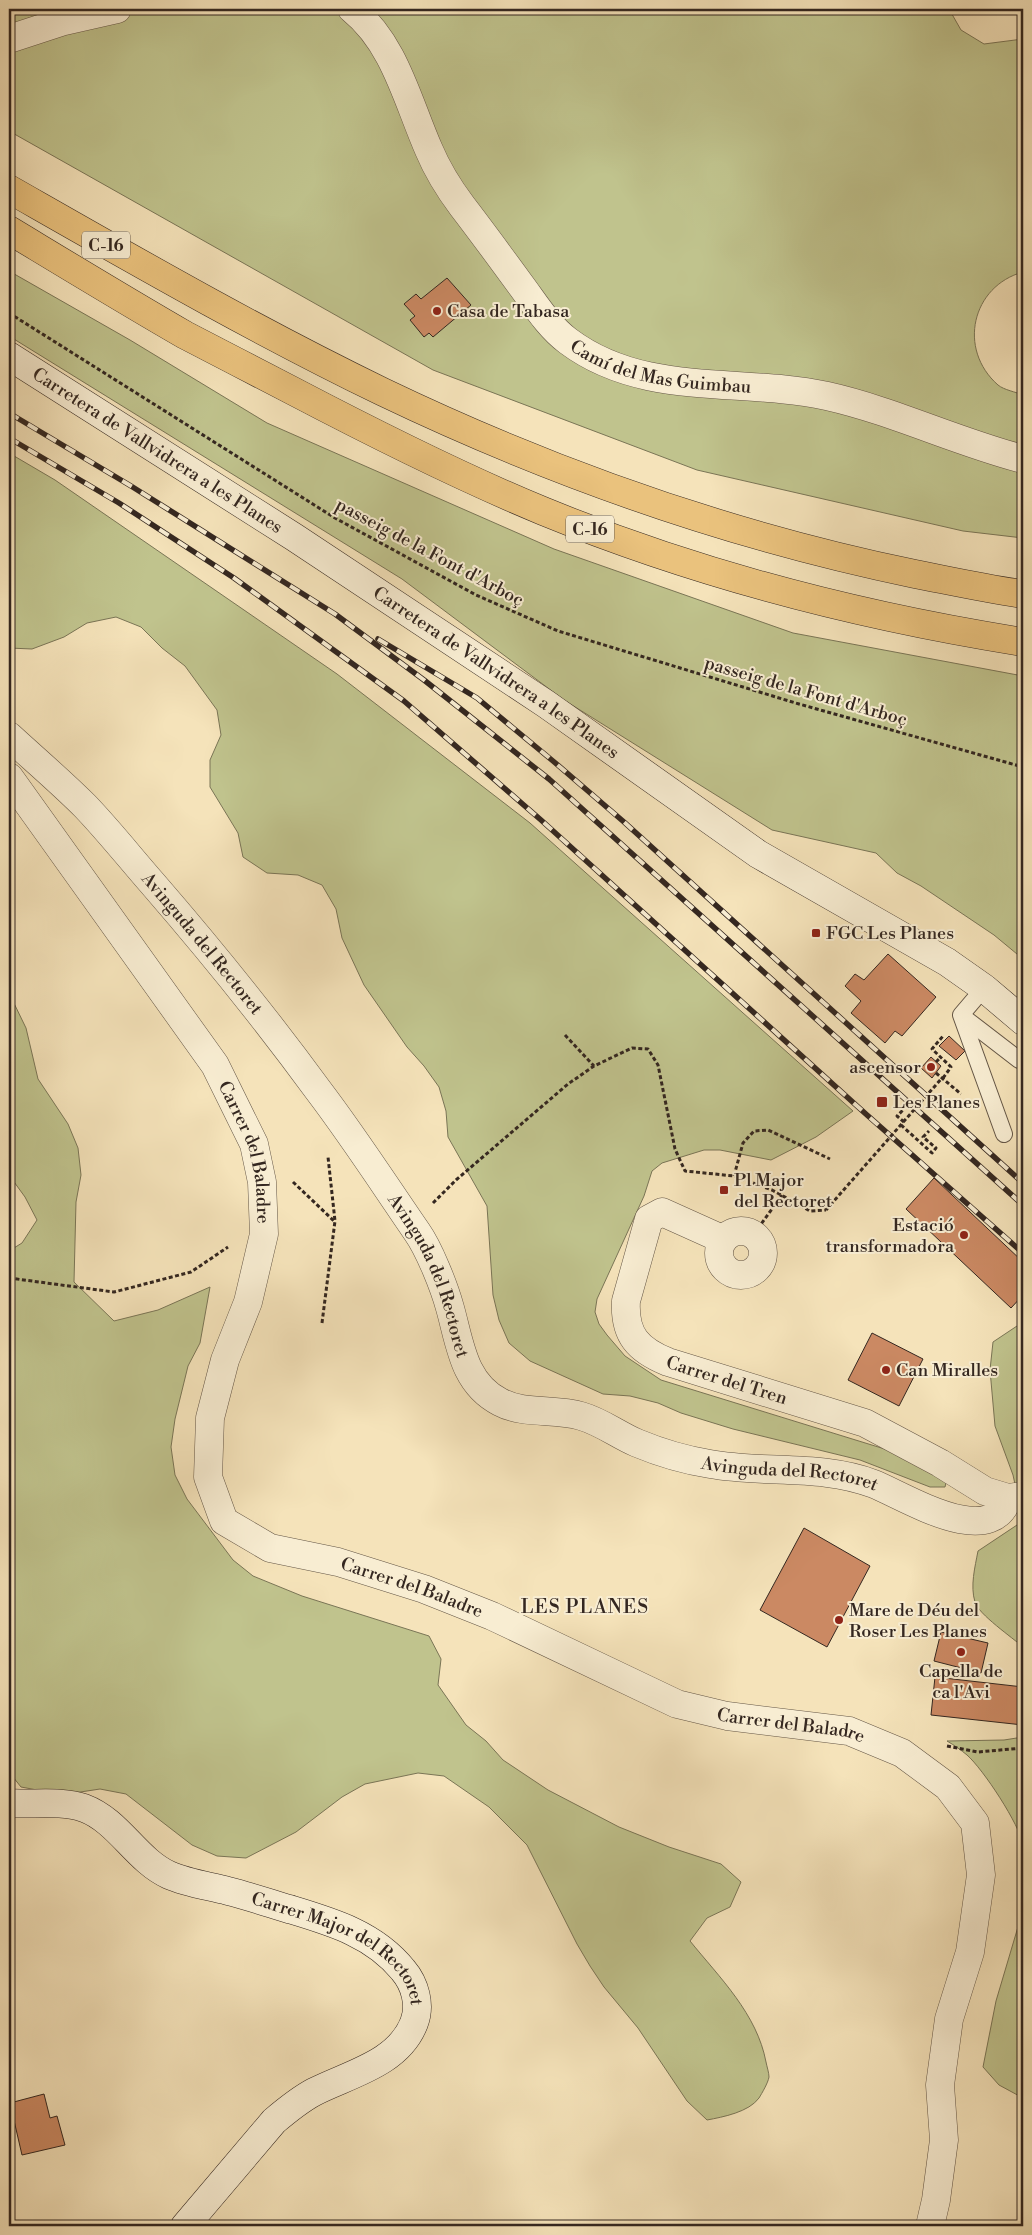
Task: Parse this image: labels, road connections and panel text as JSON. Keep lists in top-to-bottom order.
{
  "streets": {
    "highway": ["C-16"],
    "street": [
      "Camí del Mas Guimbau",
      "Carretera de Vallvidrera a les Planes",
      "Avinguda del Rectoret",
      "Carrer del Baladre",
      "Carrer del Tren",
      "Carrer Major del Rectoret"
    ],
    "path": ["passeig de la Font d'Arboç"]
  },
  "crossings": [
    ["Avinguda del Rectoret", "Carrer del Tren"]
  ],
  "districts": ["LES PLANES"],
  "places": {
    "other": [
      "Casa de Tabasa",
      "ascensor",
      "Estació transformadora",
      "Can Miralles",
      "Mare de Déu del Roser Les Planes",
      "Capella de ca l'Avi"
    ],
    "transit": ["FGC Les Planes", "Les Planes", "Pl Major del Rectoret"]
  }
}
